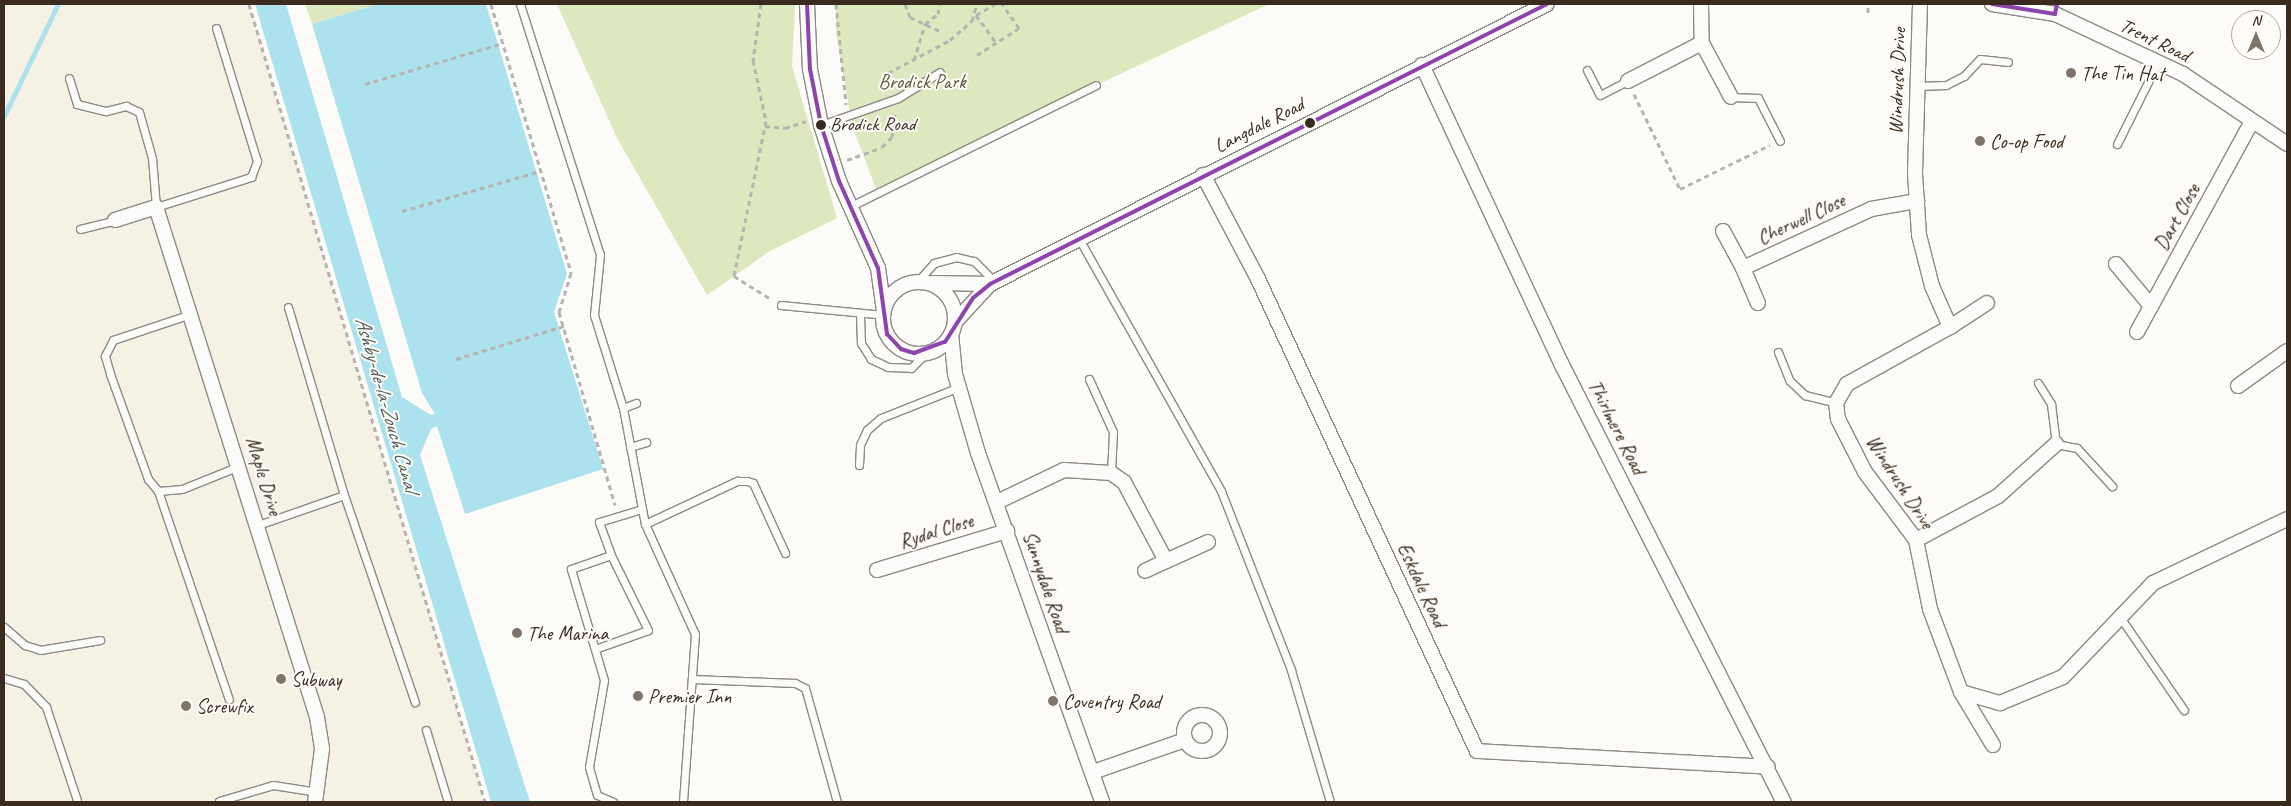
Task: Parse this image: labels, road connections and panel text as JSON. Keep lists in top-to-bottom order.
{
  "streets": {
    "street": [
      "Trent Road",
      "Windrush Drive",
      "Langdale Road",
      "Dart Close",
      "Cherwell Close",
      "Thirlmere Road",
      "Maple Drive",
      "Rydal Close",
      "Sunnydale Road",
      "Eskdale Road"
    ]
  },
  "crossings": [
    ["Trent Road", "Dart Close"],
    ["Windrush Drive", "Cherwell Close"],
    ["Langdale Road", "Thirlmere Road"],
    ["Langdale Road", "Sunnydale Road"],
    ["Langdale Road", "Eskdale Road"],
    ["Thirlmere Road", "Eskdale Road"],
    ["Rydal Close", "Sunnydale Road"]
  ],
  "water": ["Ashby-de-la-Zouch Canal"],
  "parks": ["Brodick Park"],
  "places": [
    "The Tin Hat",
    "Brodick Road",
    "Co-op Food",
    "The Marina",
    "Subway",
    "Premier Inn",
    "Coventry Road",
    "Screwfix"
  ],
  "north": "top"
}
